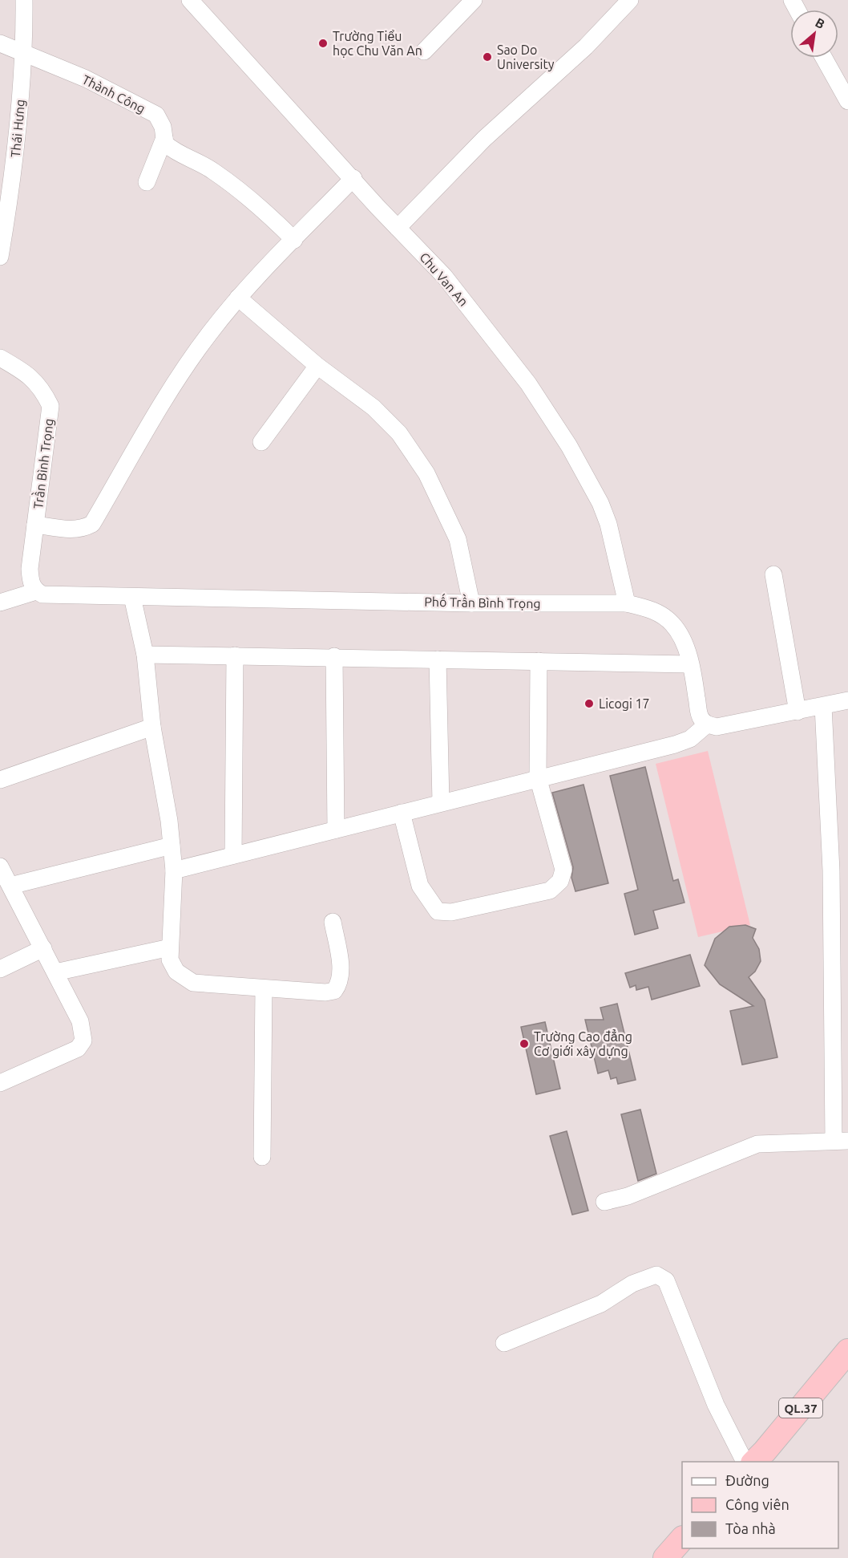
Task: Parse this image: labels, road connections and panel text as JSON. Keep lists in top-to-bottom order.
{
  "streets": {
    "highway": ["QL.37"],
    "street": [
      "Thành Công",
      "Thái Hưng",
      "Chu Van An",
      "Trần Bình Trọng",
      "Phố Trần Bình Trọng"
    ]
  },
  "crossings": [
    ["Thành Công", "Thái Hưng"],
    ["Chu Van An", "Phố Trần Bình Trọng"],
    ["Trần Bình Trọng", "Phố Trần Bình Trọng"]
  ],
  "places": [
    "Trường Tiểu học Chu Văn An",
    "Sao Do University",
    "Licogi 17",
    "Trường Cao đẳng Cơ giới xây dựng"
  ],
  "legend": ["Đường", "Công viên", "Tòa nhà"],
  "north": "top right"
}
